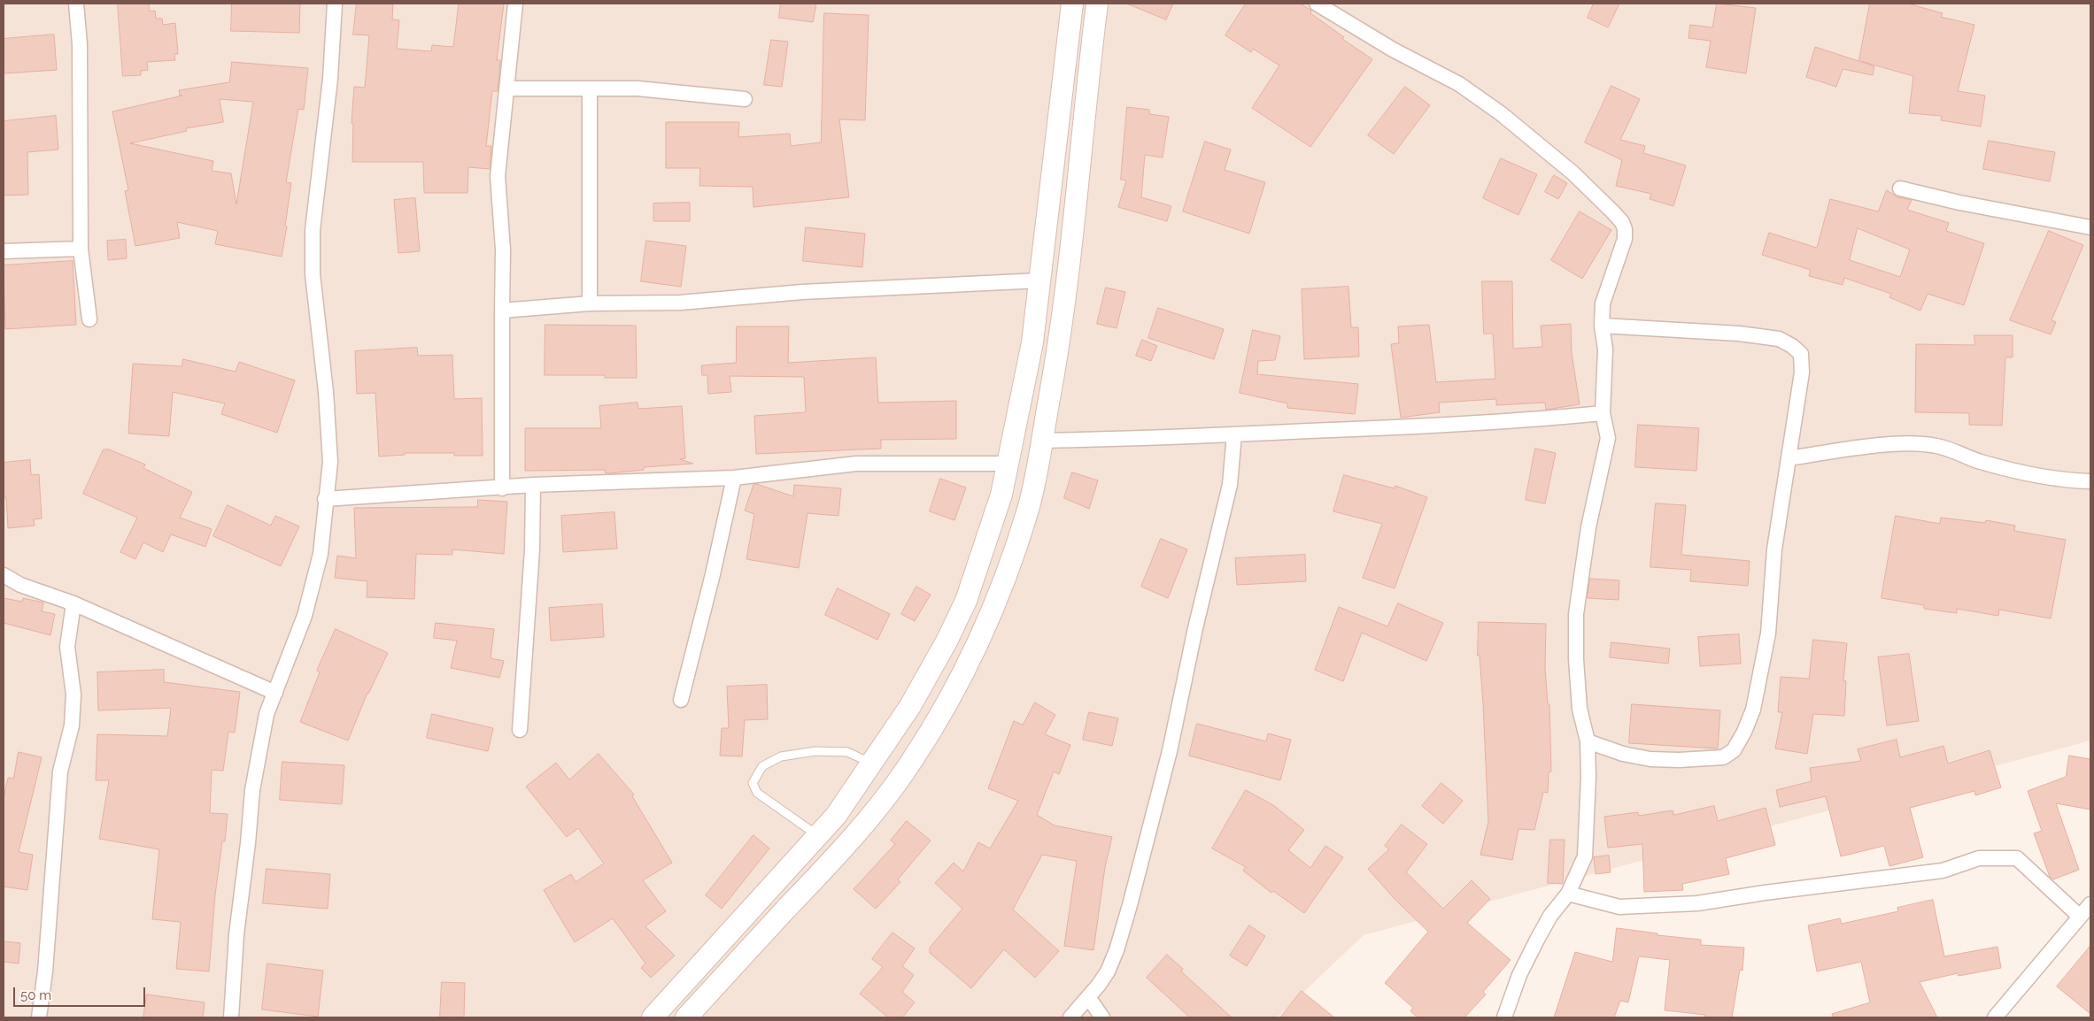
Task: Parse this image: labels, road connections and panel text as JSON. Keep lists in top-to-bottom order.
{
  "scale_bar": "50 m"
}
